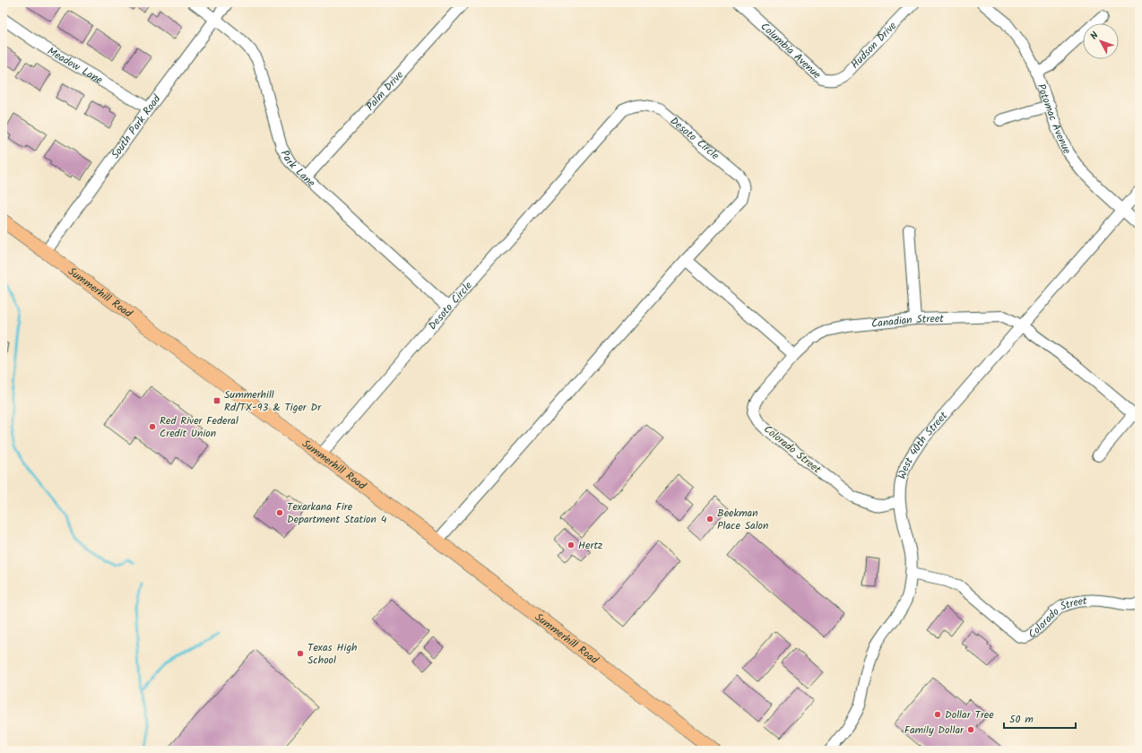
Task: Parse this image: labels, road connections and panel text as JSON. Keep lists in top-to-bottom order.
{
  "streets": {
    "main road": ["Summerhill Road"],
    "street": [
      "Hudson Drive",
      "Columbia Avenue",
      "Meadow Lane",
      "Palm Drive",
      "Potomac Avenue",
      "South Park Road",
      "Desoto Circle",
      "Park Lane",
      "Canadian Street",
      "West 40th Street",
      "Colorado Street"
    ]
  },
  "crossings": [
    ["Hudson Drive", "Columbia Avenue"],
    ["Meadow Lane", "South Park Road"],
    ["Palm Drive", "Park Lane"],
    ["Potomac Avenue", "West 40th Street"],
    ["South Park Road", "Park Lane"],
    ["South Park Road", "Summerhill Road"],
    ["Desoto Circle", "Park Lane"],
    ["Desoto Circle", "Summerhill Road"],
    ["Canadian Street", "West 40th Street"],
    ["Canadian Street", "Colorado Street"],
    ["West 40th Street", "Colorado Street"]
  ],
  "places": {
    "transit": ["Summerhill Rd/TX-93 & Tiger Dr"],
    "other": [
      "Red River Federal Credit Union",
      "Texarkana Fire Department Station 4",
      "Beekman Place Salon",
      "Hertz",
      "Texas High School",
      "Dollar Tree",
      "Family Dollar"
    ]
  },
  "scale_bar": "50 m",
  "north": "top left"
}
